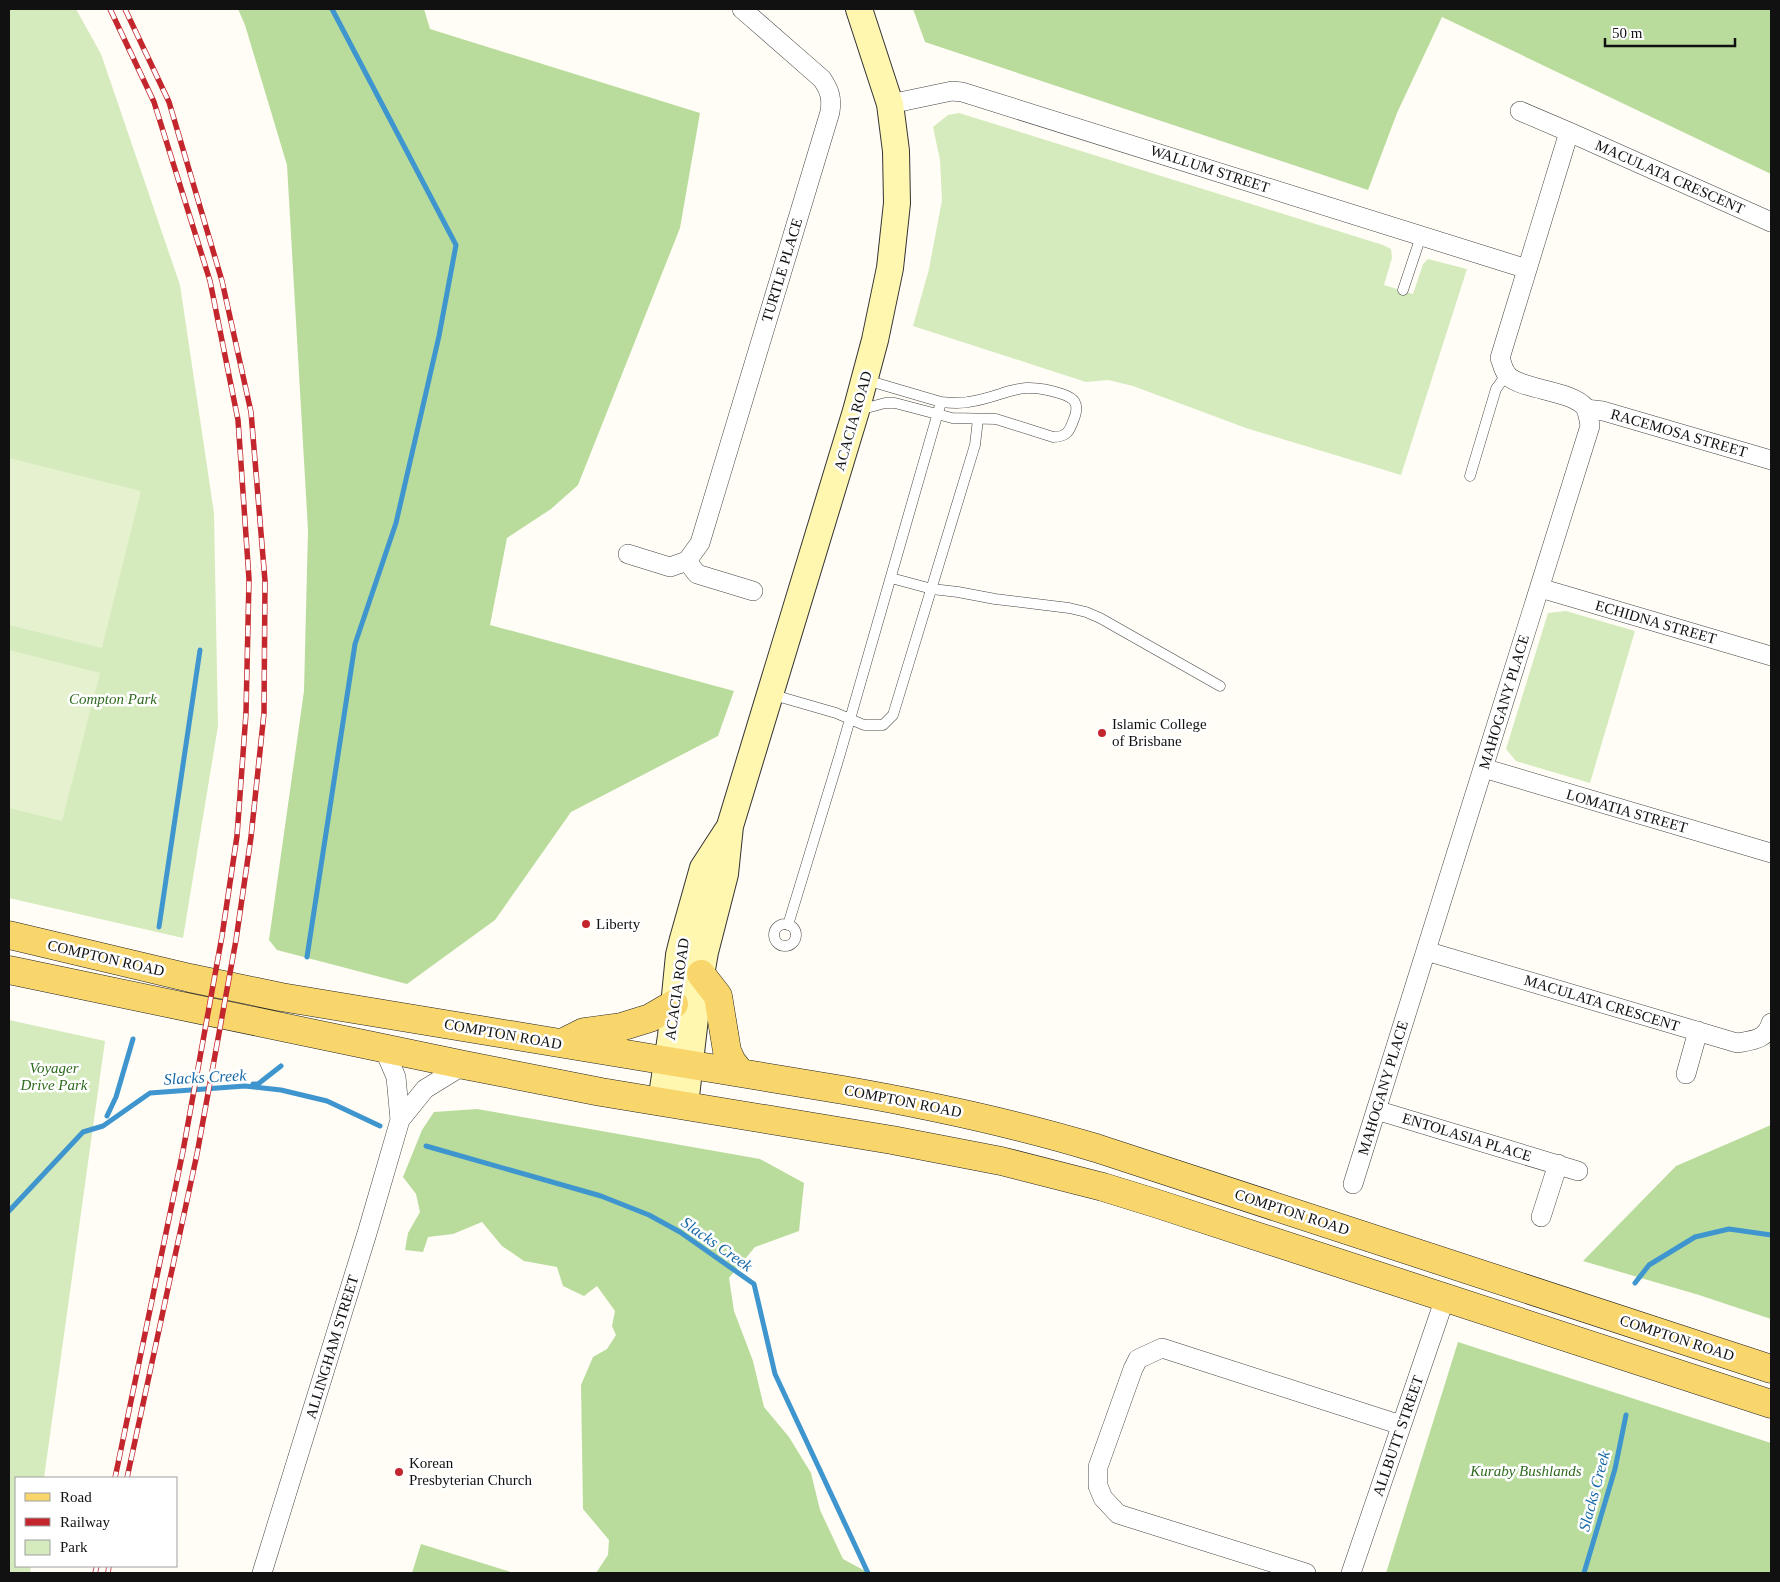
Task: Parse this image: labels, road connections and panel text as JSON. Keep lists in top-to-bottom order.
{
  "streets": {
    "main road": ["COMPTON ROAD"],
    "street": [
      "WALLUM STREET",
      "MACULATA CRESCENT",
      "TURTLE PLACE",
      "ACACIA ROAD",
      "RACEMOSA STREET",
      "ECHIDNA STREET",
      "MAHOGANY PLACE",
      "LOMATIA STREET",
      "ENTOLASIA PLACE",
      "ALLINGHAM STREET",
      "ALLBUTT STREET"
    ]
  },
  "crossings": [
    ["WALLUM STREET", "ACACIA ROAD"],
    ["MACULATA CRESCENT", "MAHOGANY PLACE"],
    ["ACACIA ROAD", "COMPTON ROAD"],
    ["RACEMOSA STREET", "MAHOGANY PLACE"],
    ["ECHIDNA STREET", "MAHOGANY PLACE"],
    ["MAHOGANY PLACE", "LOMATIA STREET"],
    ["MAHOGANY PLACE", "ENTOLASIA PLACE"],
    ["COMPTON ROAD", "ALLINGHAM STREET"],
    ["COMPTON ROAD", "ALLBUTT STREET"]
  ],
  "water": ["Slacks Creek"],
  "parks": ["Compton Park", "Voyager Drive Park", "Kuraby Bushlands"],
  "places": ["Islamic College of Brisbane", "Liberty", "Korean Presbyterian Church"],
  "legend": ["Road", "Railway", "Park"],
  "scale_bar": "50 m"
}
